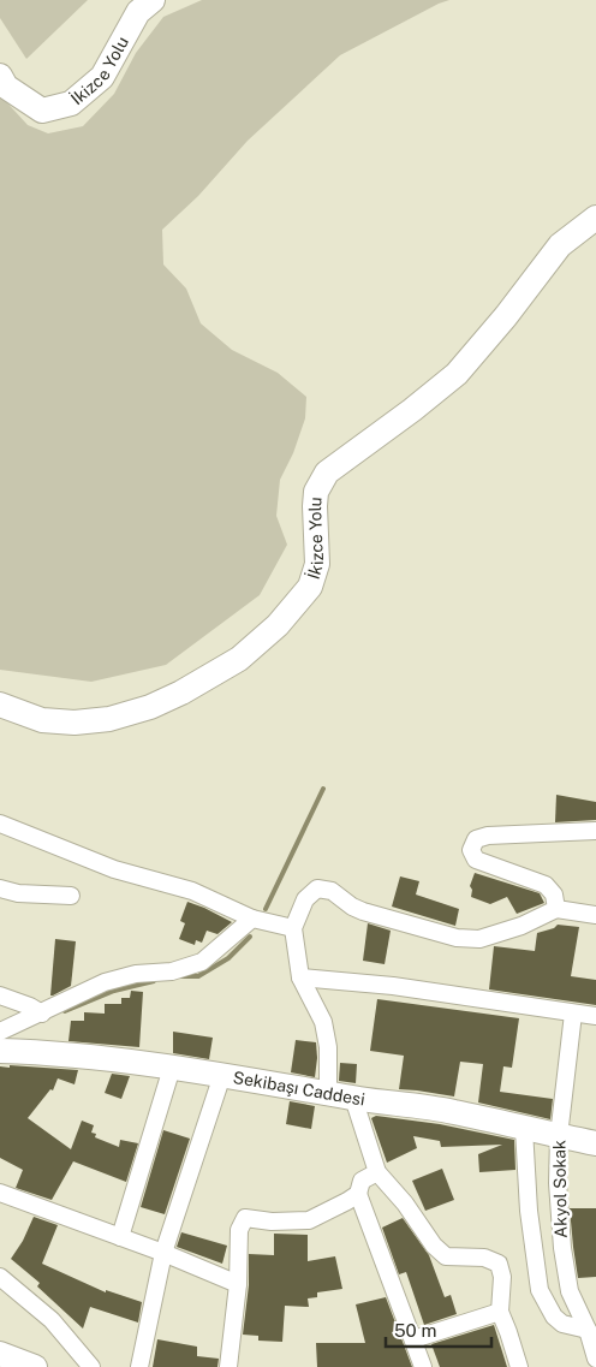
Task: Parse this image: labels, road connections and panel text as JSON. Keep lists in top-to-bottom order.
{
  "streets": {
    "street": ["İkizce Yolu", "Sekibaşı Caddesi", "Akyol Sokak"]
  },
  "crossings": [
    ["Sekibaşı Caddesi", "Akyol Sokak"]
  ],
  "scale_bar": "50 m"
}
